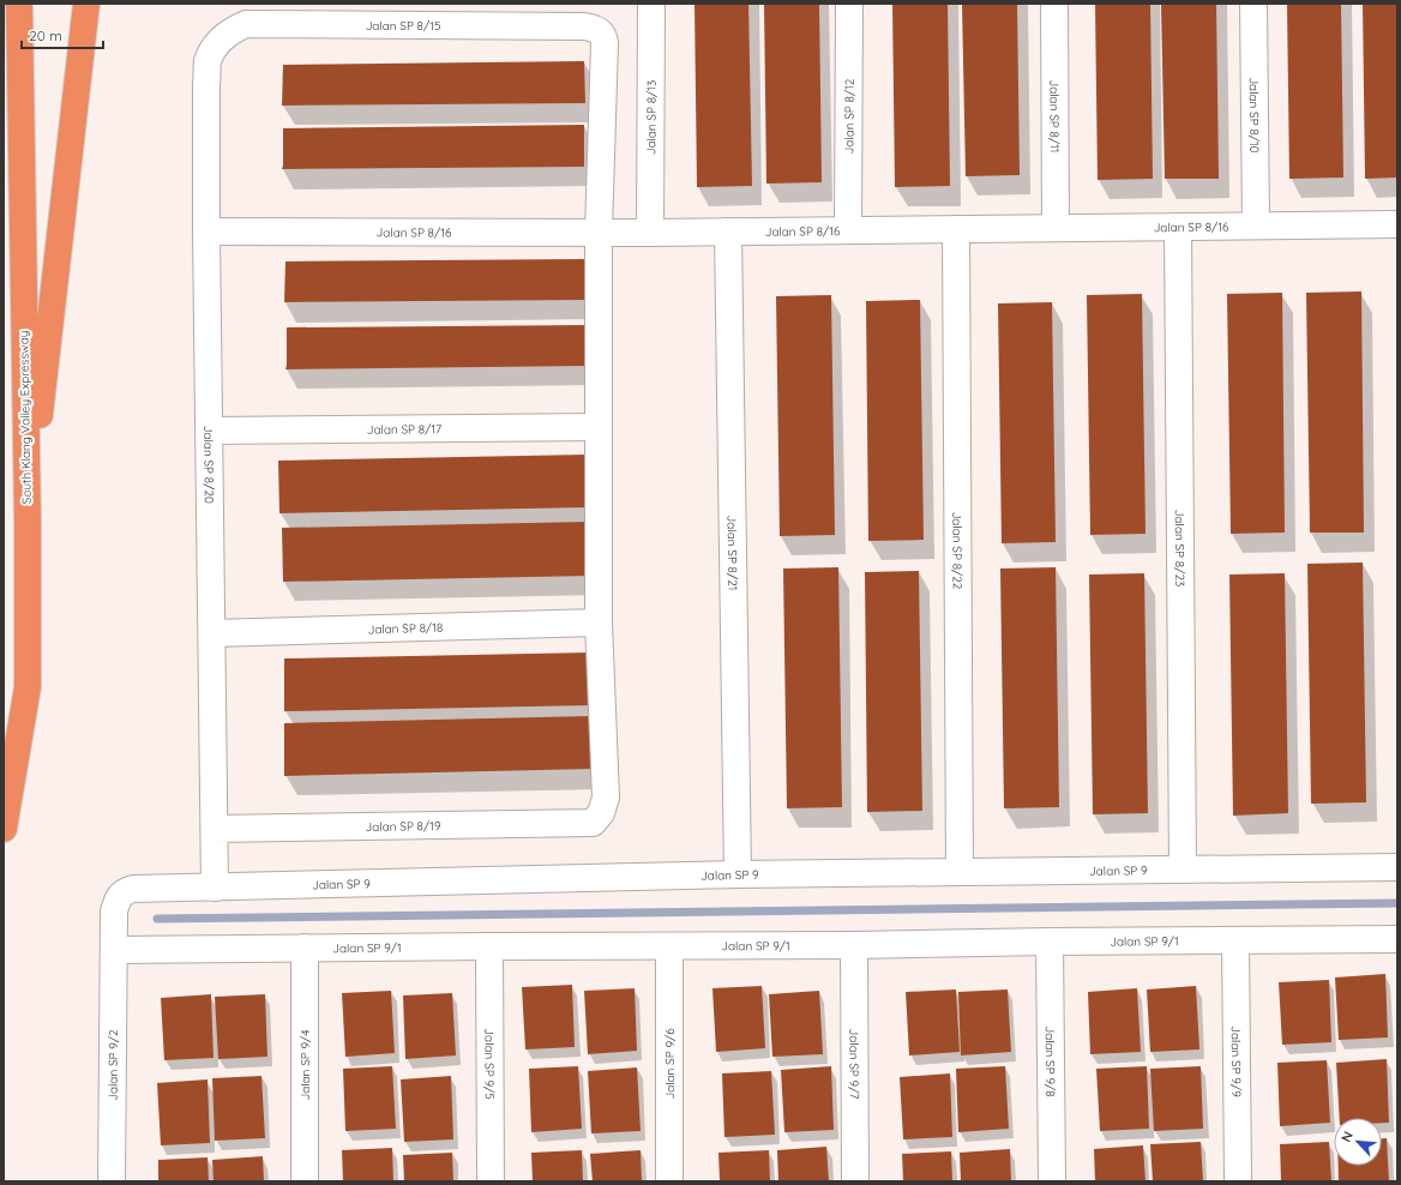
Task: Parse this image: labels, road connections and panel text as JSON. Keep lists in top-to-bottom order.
{
  "streets": {
    "highway": ["South Klang Valley Expressway"],
    "street": [
      "Jalan SP 8/15",
      "Jalan SP 8/10",
      "Jalan SP 8/12",
      "Jalan SP 8/11",
      "Jalan SP 8/13",
      "Jalan SP 8/16",
      "Jalan SP 8/17",
      "Jalan SP 8/20",
      "Jalan SP 8/23",
      "Jalan SP 8/22",
      "Jalan SP 8/21",
      "Jalan SP 8/18",
      "Jalan SP 8/19",
      "Jalan SP 9",
      "Jalan SP 9/1",
      "Jalan SP 9/8",
      "Jalan SP 9/9",
      "Jalan SP 9/5",
      "Jalan SP 9/6",
      "Jalan SP 9/7",
      "Jalan SP 9/2",
      "Jalan SP 9/4"
    ]
  },
  "crossings": [
    ["Jalan SP 8/15", "Jalan SP 8/16"],
    ["Jalan SP 8/15", "Jalan SP 8/20"],
    ["Jalan SP 8/10", "Jalan SP 8/16"],
    ["Jalan SP 8/12", "Jalan SP 8/16"],
    ["Jalan SP 8/11", "Jalan SP 8/16"],
    ["Jalan SP 8/13", "Jalan SP 8/16"],
    ["Jalan SP 8/16", "Jalan SP 8/20"],
    ["Jalan SP 8/16", "Jalan SP 8/23"],
    ["Jalan SP 8/16", "Jalan SP 8/22"],
    ["Jalan SP 8/16", "Jalan SP 8/21"],
    ["Jalan SP 8/17", "Jalan SP 8/20"],
    ["Jalan SP 8/20", "Jalan SP 8/18"],
    ["Jalan SP 8/20", "Jalan SP 8/19"],
    ["Jalan SP 8/20", "Jalan SP 9"],
    ["Jalan SP 8/23", "Jalan SP 9"],
    ["Jalan SP 8/22", "Jalan SP 9"],
    ["Jalan SP 8/21", "Jalan SP 9"],
    ["Jalan SP 8/18", "Jalan SP 8/19"],
    ["Jalan SP 9", "Jalan SP 9/1"],
    ["Jalan SP 9", "Jalan SP 9/2"],
    ["Jalan SP 9/1", "Jalan SP 9/8"],
    ["Jalan SP 9/1", "Jalan SP 9/9"],
    ["Jalan SP 9/1", "Jalan SP 9/5"],
    ["Jalan SP 9/1", "Jalan SP 9/6"],
    ["Jalan SP 9/1", "Jalan SP 9/7"],
    ["Jalan SP 9/1", "Jalan SP 9/2"],
    ["Jalan SP 9/1", "Jalan SP 9/4"]
  ],
  "scale_bar": "20 m",
  "north": "top left"
}
